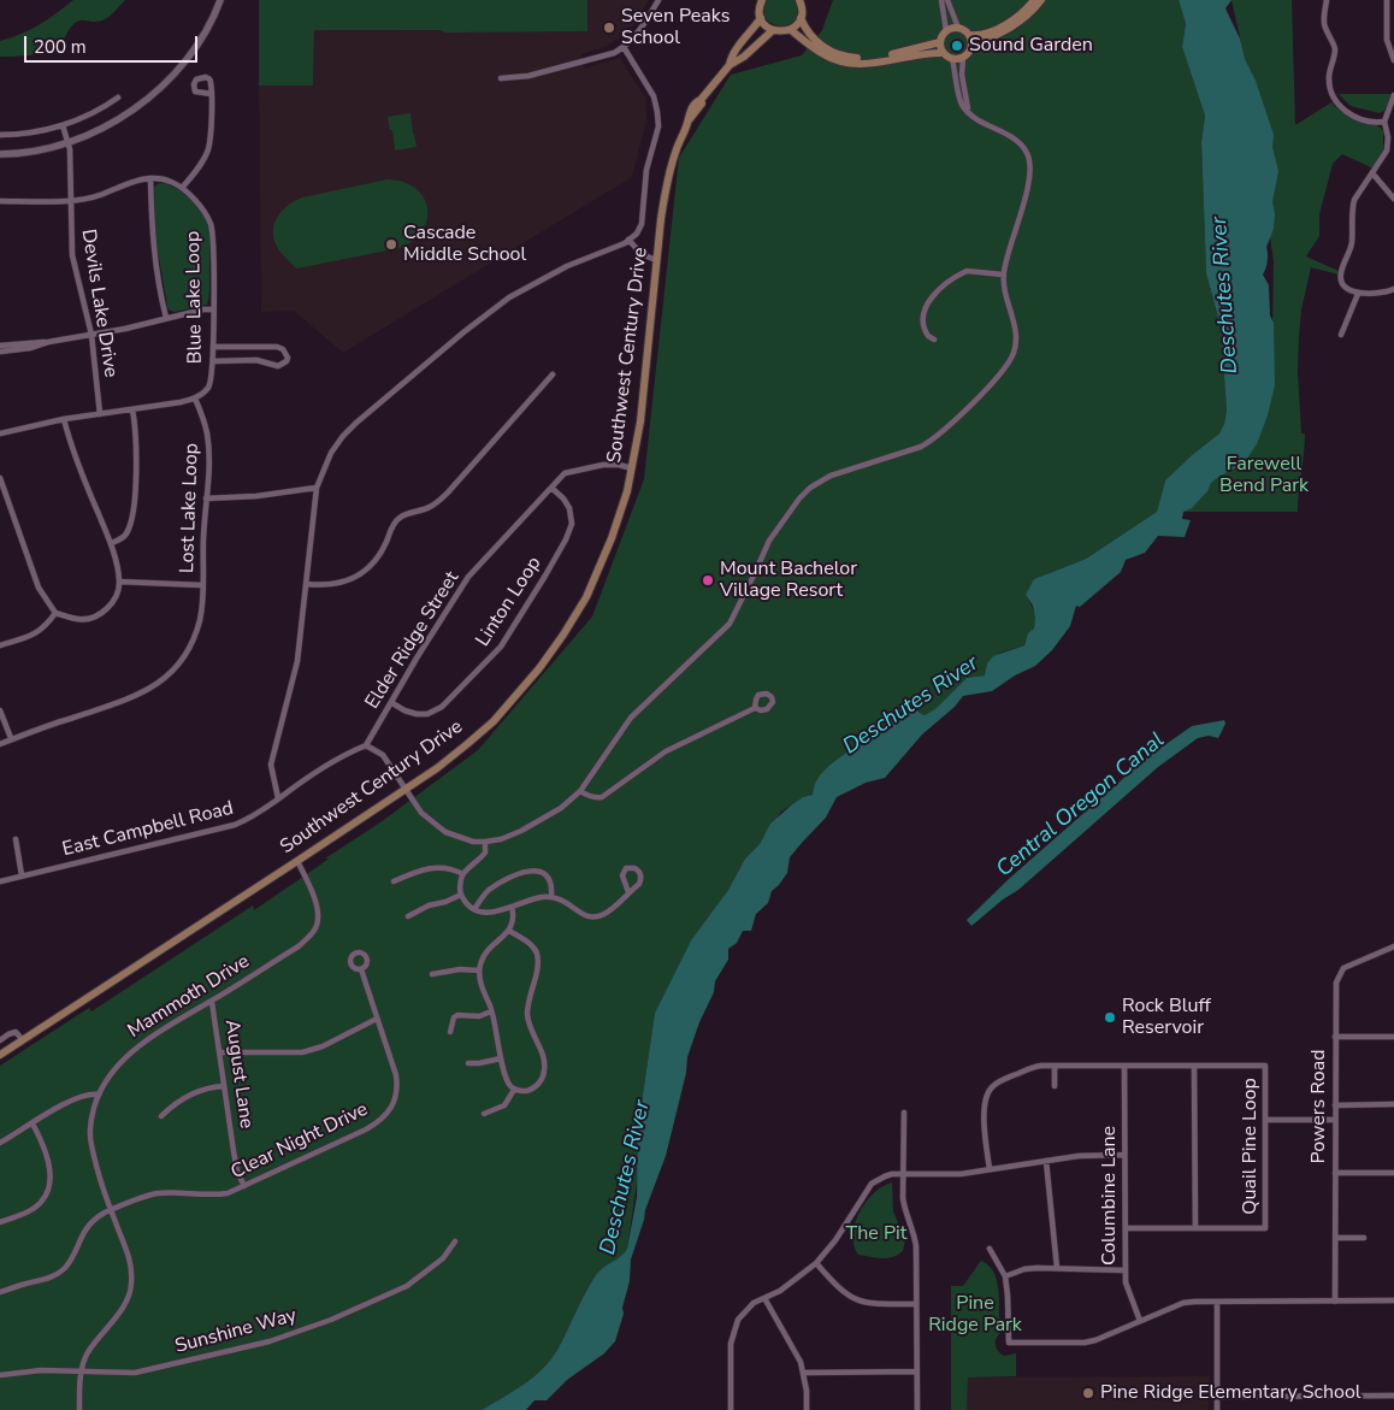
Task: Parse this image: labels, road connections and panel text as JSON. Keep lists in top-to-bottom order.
{
  "streets": {
    "main road": ["Southwest Century Drive"],
    "street": [
      "Blue Lake Loop",
      "Devils Lake Drive",
      "Lost Lake Loop",
      "Linton Loop",
      "Elder Ridge Street",
      "East Campbell Road",
      "Mammoth Drive",
      "August Lane",
      "Powers Road",
      "Clear Night Drive",
      "Quail Pine Loop",
      "Columbine Lane",
      "Sunshine Way"
    ]
  },
  "crossings": [
    ["Blue Lake Loop", "Lost Lake Loop"],
    ["Southwest Century Drive", "Elder Ridge Street"],
    ["Southwest Century Drive", "Mammoth Drive"],
    ["Linton Loop", "Elder Ridge Street"],
    ["Elder Ridge Street", "East Campbell Road"],
    ["Mammoth Drive", "August Lane"],
    ["Mammoth Drive", "Clear Night Drive"],
    ["Mammoth Drive", "Sunshine Way"],
    ["August Lane", "Clear Night Drive"],
    ["Quail Pine Loop", "Columbine Lane"]
  ],
  "water": ["Deschutes River", "Central Oregon Canal"],
  "parks": ["Farewell Bend Park", "The Pit", "Pine Ridge Park"],
  "places": [
    "Seven Peaks School",
    "Sound Garden",
    "Cascade Middle School",
    "Mount Bachelor Village Resort",
    "Rock Bluff Reservoir",
    "Pine Ridge Elementary School"
  ],
  "scale_bar": "200 m"
}
